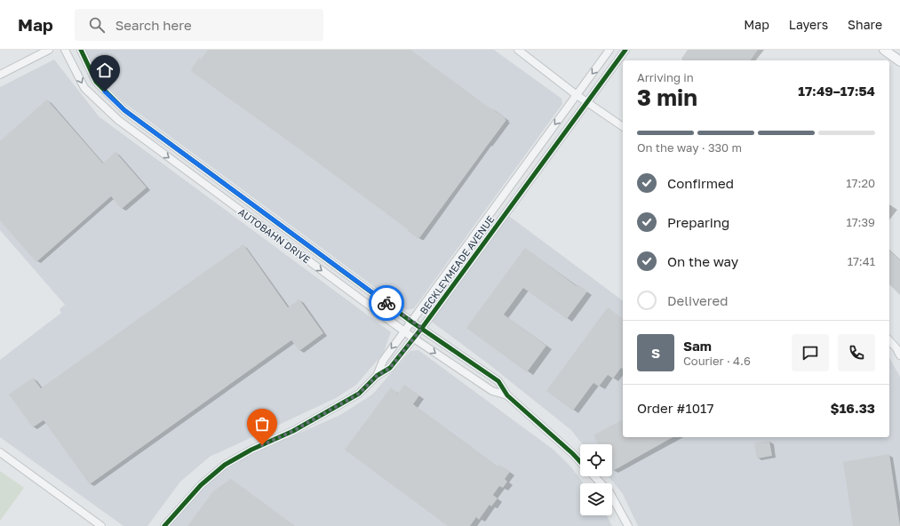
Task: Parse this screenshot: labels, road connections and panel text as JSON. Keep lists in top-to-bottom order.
{
  "streets": {
    "street": ["AUTOBAHN DRIVE", "BECKLEYMEADE AVENUE"]
  },
  "crossings": [
    ["AUTOBAHN DRIVE", "BECKLEYMEADE AVENUE"]
  ],
  "page": {
    "header": "Map",
    "search": "Search here",
    "nav": ["Map", "Layers", "Share"],
    "heading": ["3 min", "Arriving in", "17:49–17:54"],
    "panel": [
      "Sam",
      "Courier · 4.6",
      "Order #1017",
      "$16.33"
    ],
    "bar": "On the way · 330 m",
    "list": [
      ["Confirmed", "17:20"],
      ["Preparing", "17:39"],
      ["On the way", "17:41"],
      "Delivered"
    ],
    "round": "S"
  }
}
